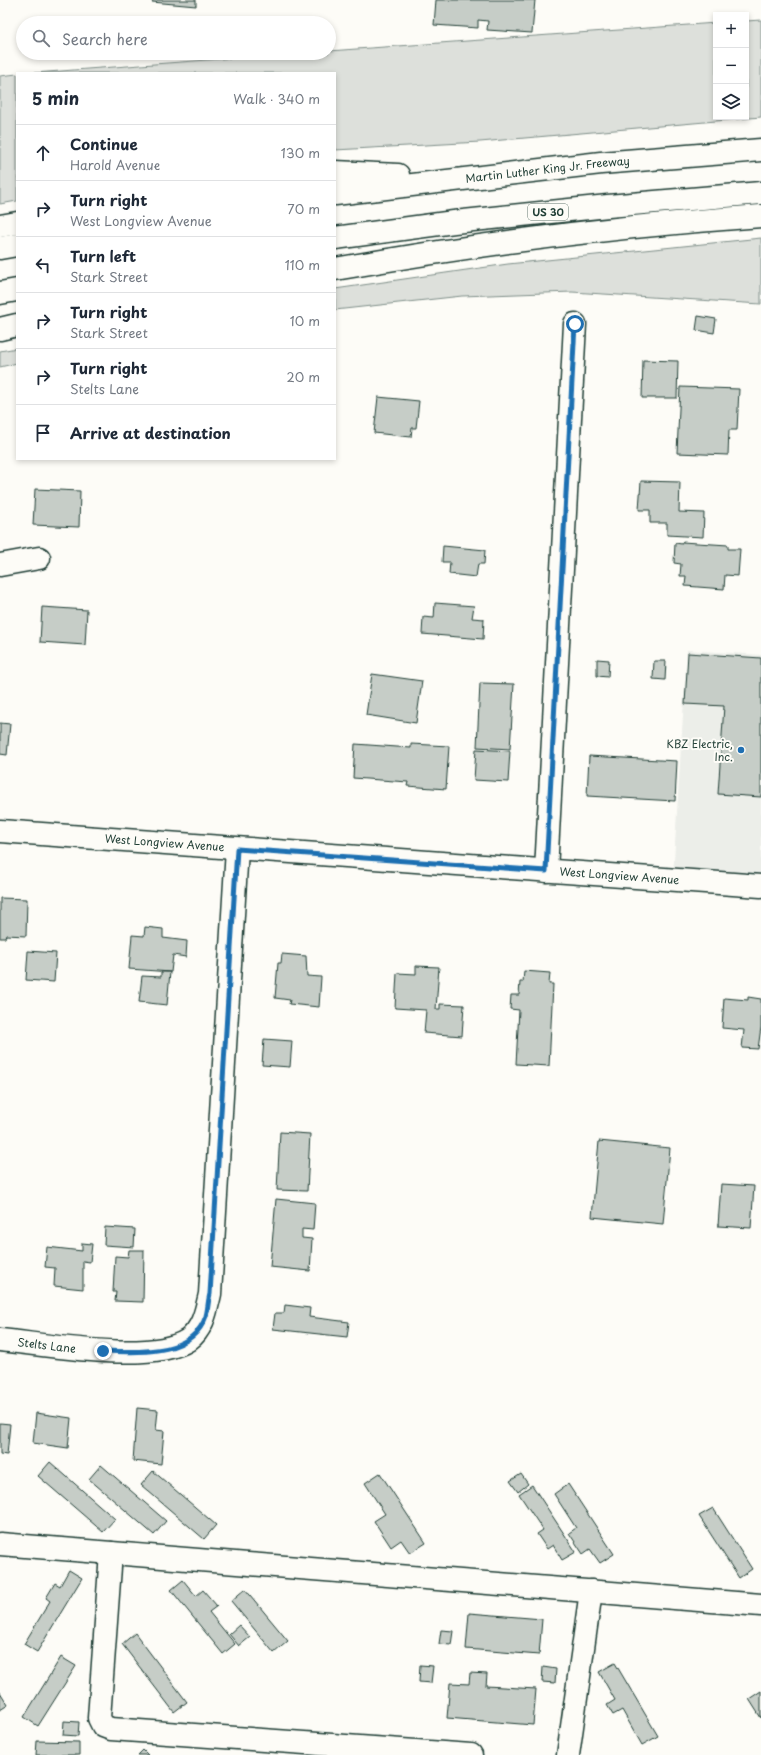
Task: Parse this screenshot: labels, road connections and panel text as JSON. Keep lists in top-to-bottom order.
{
  "streets": {
    "main road": [
      "Martin Luther King Jr. Freeway",
      "US 30",
      "West Longview Avenue",
      "Stelts Lane"
    ]
  },
  "crossings": [
    ["West Longview Avenue", "Stelts Lane"]
  ],
  "places": ["KBZ Electric, Inc."],
  "page": {
    "map_buttons": ["+", "−"],
    "search": "Search here",
    "heading": ["5 min", "Walk · 340 m"],
    "list": [
      ["Continue", "Harold Avenue", "130 m"],
      ["Turn right", "West Longview Avenue", "70 m"],
      ["Turn left", "Stark Street", "110 m"],
      ["Turn right", "Stark Street", "10 m"],
      ["Turn right", "Stelts Lane", "20 m"],
      "Arrive at destination"
    ]
  }
}
